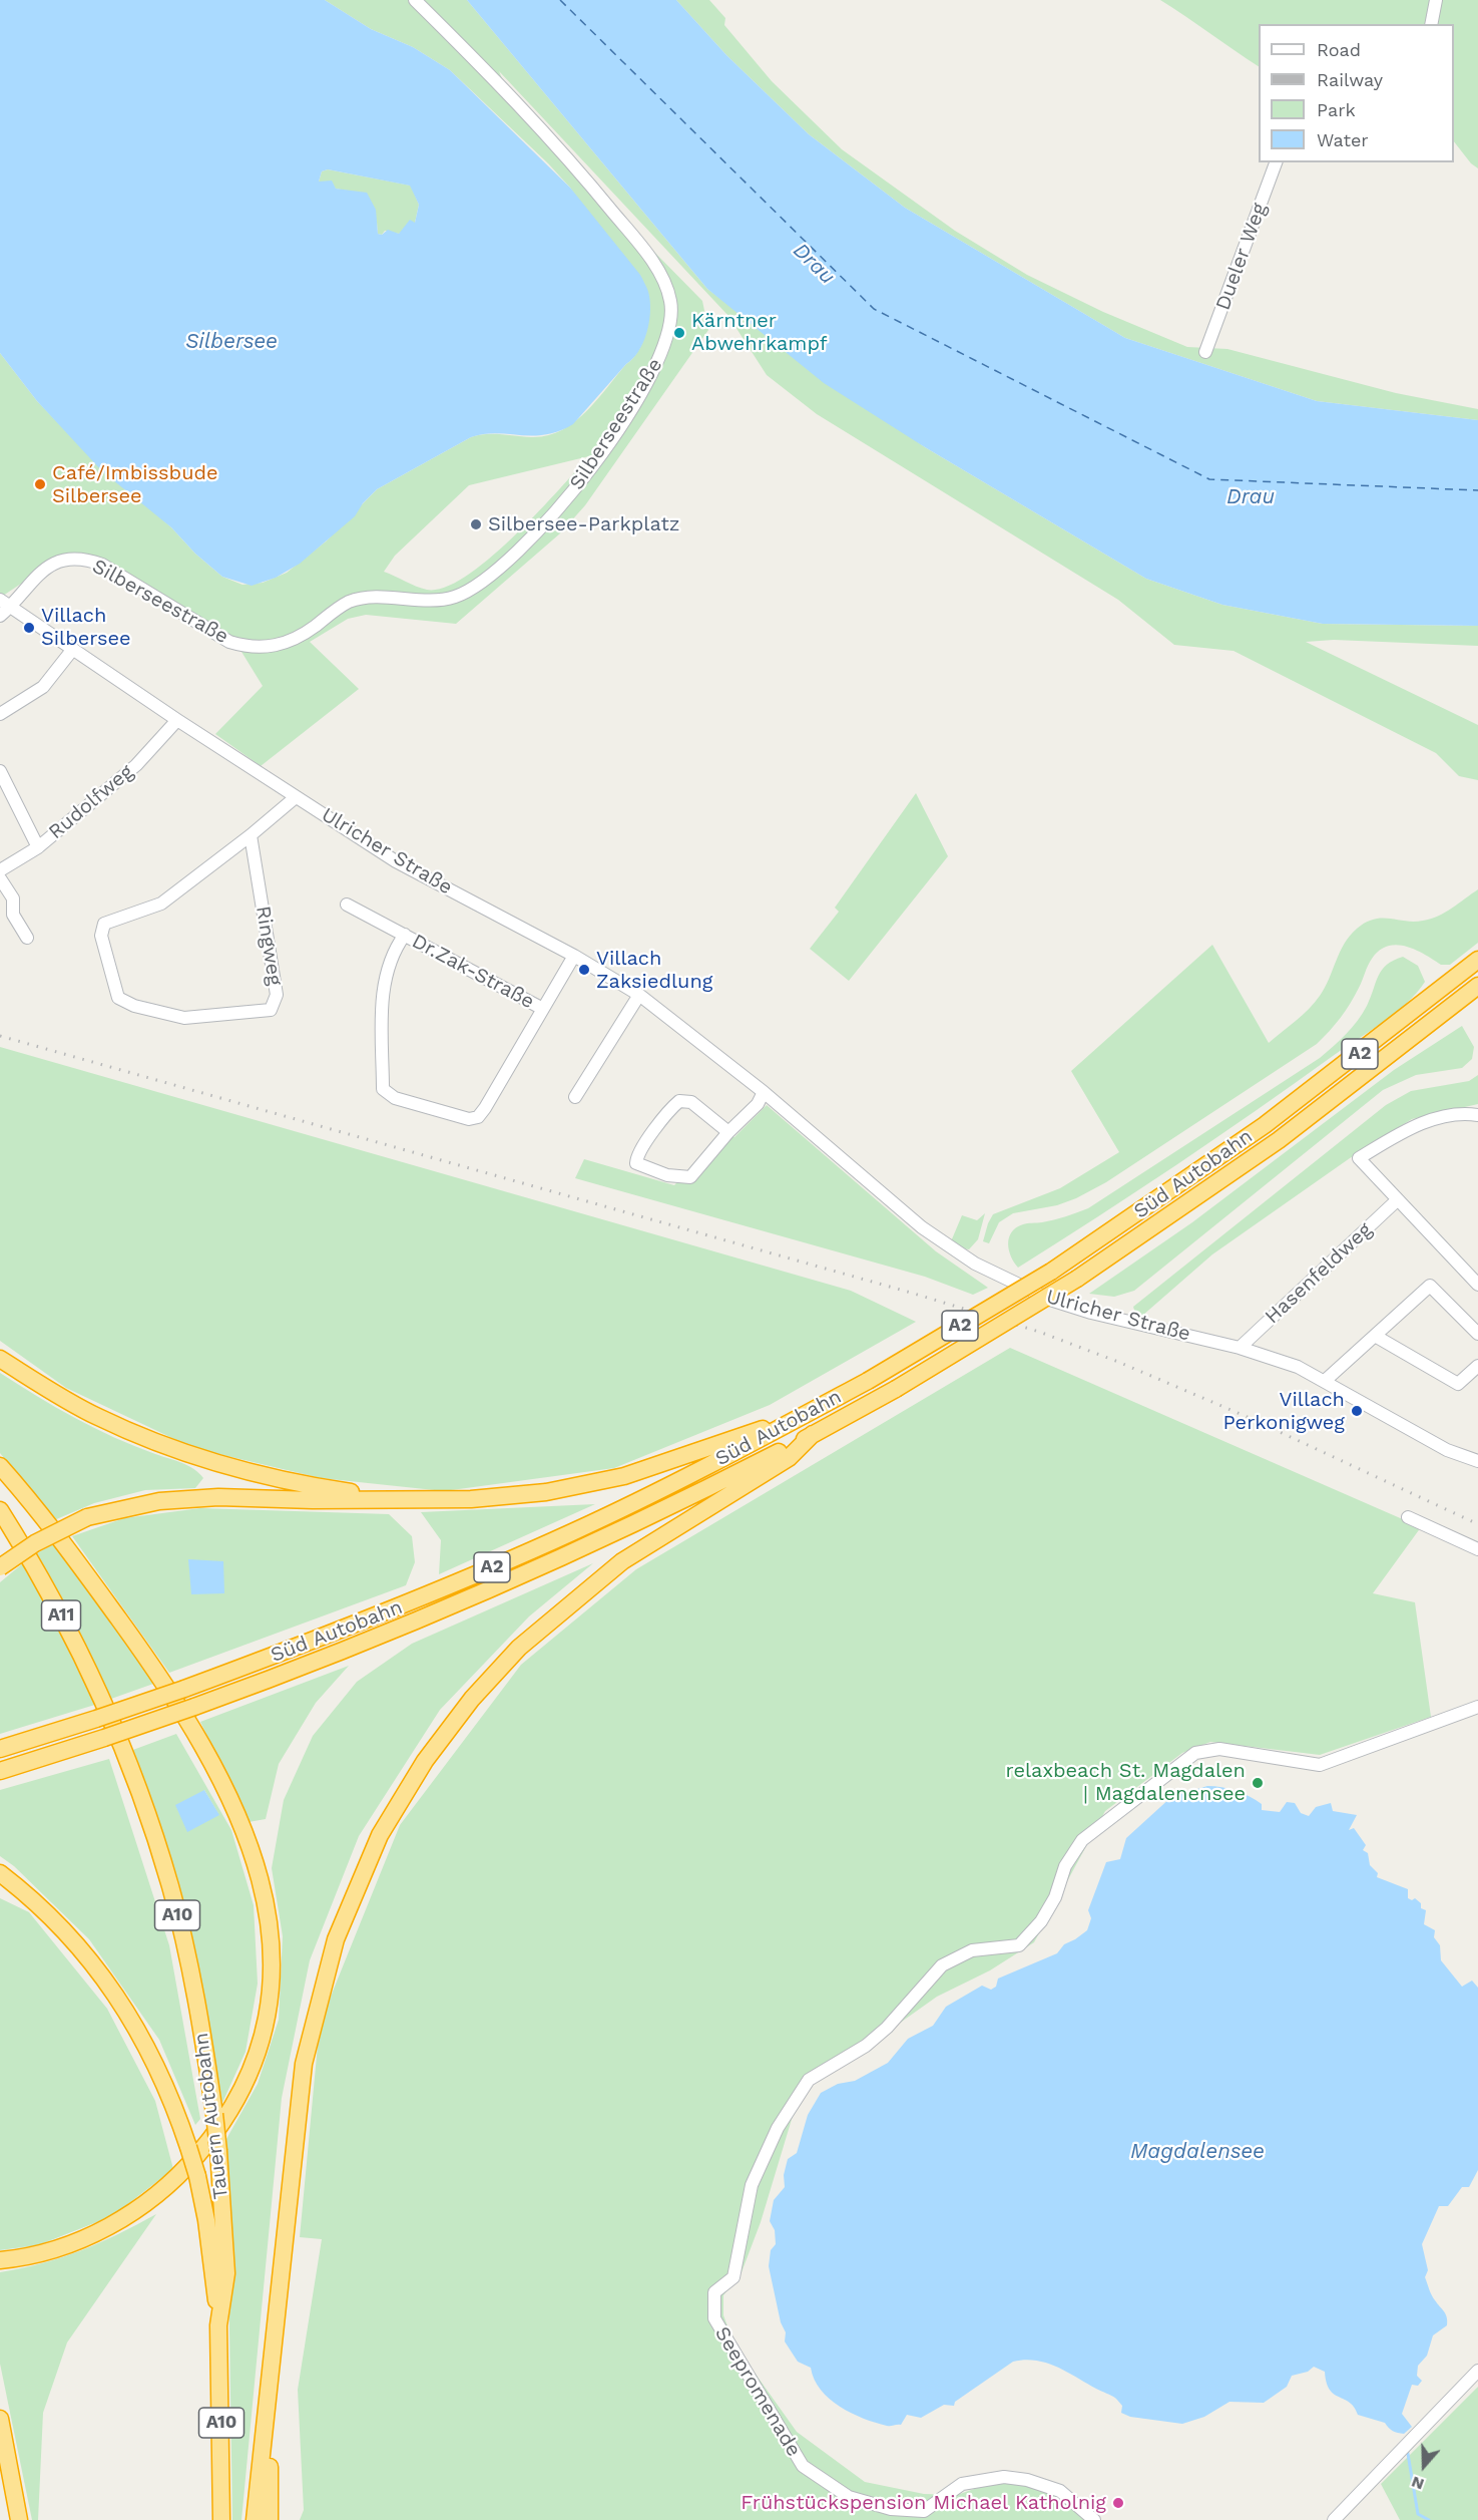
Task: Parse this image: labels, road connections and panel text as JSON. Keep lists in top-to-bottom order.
{
  "streets": {
    "highway": [
      "A2",
      "Süd Autobahn",
      "A11",
      "A10",
      "Tauern Autobahn"
    ],
    "street": [
      "Dueler Weg",
      "Silberseestraße",
      "Rudolfweg",
      "Ulricher Straße",
      "Ringweg",
      "Dr.Zak-Straße",
      "Hasenfeldweg",
      "Seepromenade"
    ]
  },
  "crossings": [
    ["Silberseestraße", "Ulricher Straße"],
    ["Rudolfweg", "Ulricher Straße"],
    ["Ulricher Straße", "Ringweg"],
    ["Ulricher Straße", "Dr.Zak-Straße"],
    ["Ulricher Straße", "Hasenfeldweg"],
    ["Süd Autobahn", "A11"],
    ["Süd Autobahn", "Tauern Autobahn"],
    ["A11", "Tauern Autobahn"]
  ],
  "water": ["Drau", "Silbersee", "Magdalensee"],
  "places": [
    "Kärntner Abwehrkampf",
    "Café/Imbissbude Silbersee",
    "Silbersee-Parkplatz",
    "Villach Silbersee",
    "Villach Zaksiedlung",
    "Villach Perkonigweg",
    "relaxbeach St. Magdalen | Magdalenensee",
    "Frühstückspension Michael Katholnig"
  ],
  "legend": [
    "Road",
    "Railway",
    "Park",
    "Water"
  ],
  "north": "bottom"
}
